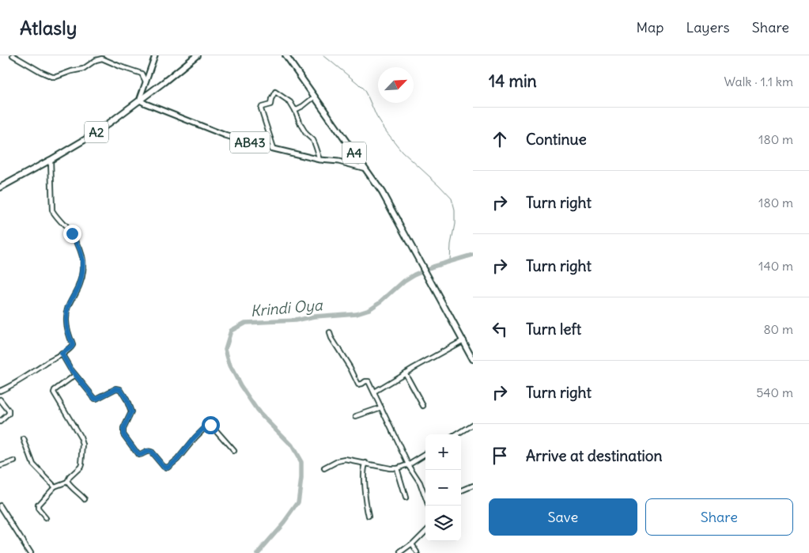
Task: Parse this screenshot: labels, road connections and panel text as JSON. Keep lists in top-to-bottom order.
{
  "streets": {
    "highway": ["A2", "A4"],
    "main road": ["AB43"]
  },
  "crossings": [
    ["A2", "AB43"],
    ["AB43", "A4"]
  ],
  "water": ["Krindi Oya"],
  "north": "top right",
  "page": {
    "header": "Atlasly",
    "nav": ["Map", "Layers", "Share"],
    "heading": ["14 min", "Walk · 1.1 km"],
    "list": [
      ["Continue", "180 m"],
      ["Turn right", "180 m"],
      ["Turn right", "140 m"],
      ["Turn left", "80 m"],
      ["Turn right", "540 m"],
      "Arrive at destination"
    ],
    "map_buttons": ["+", "−"],
    "buttons": ["Save", "Share"]
  }
}
